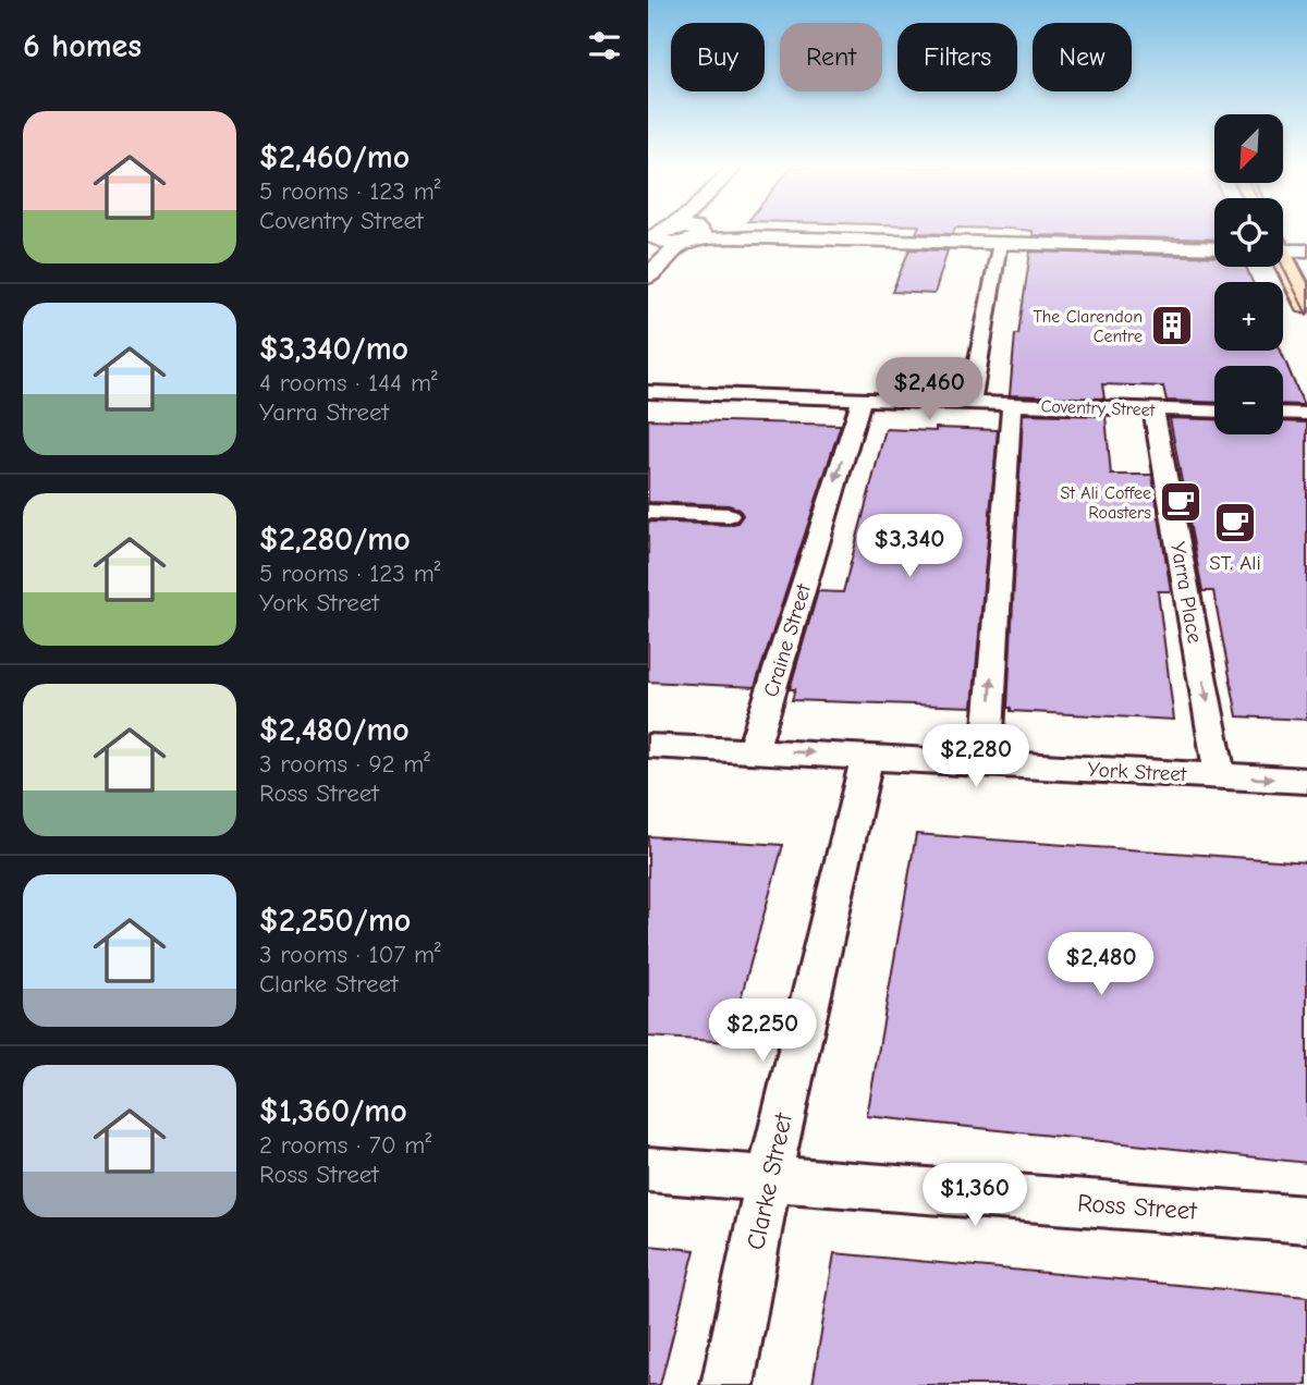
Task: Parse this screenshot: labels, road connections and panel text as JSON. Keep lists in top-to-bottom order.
{
  "streets": {
    "street": [
      "Coventry Street",
      "Yarra Place",
      "Craine Street",
      "York Street",
      "Clarke Street",
      "Ross Street"
    ]
  },
  "crossings": [
    ["Coventry Street", "Yarra Place"],
    ["Coventry Street", "Craine Street"],
    ["Yarra Place", "York Street"],
    ["Craine Street", "York Street"],
    ["York Street", "Clarke Street"],
    ["Clarke Street", "Ross Street"]
  ],
  "places": {
    "building": ["The Clarendon Centre"],
    "cafe": ["St Ali Coffee Roasters", "ST. Ali"]
  },
  "north": "bottom left",
  "page": {
    "heading": "6 homes",
    "chip": [
      "Buy",
      "Rent",
      "Filters",
      "New"
    ],
    "list": [
      {
        "name": "$2,460/mo",
        "note": "5 rooms · 123 m² · Coventry Street"
      },
      {
        "name": "$3,340/mo",
        "note": "4 rooms · 144 m² · Yarra Street"
      },
      {
        "name": "$2,280/mo",
        "note": "5 rooms · 123 m² · York Street"
      },
      {
        "name": "$2,480/mo",
        "note": "3 rooms · 92 m² · Ross Street"
      },
      {
        "name": "$2,250/mo",
        "note": "3 rooms · 107 m² · Clarke Street"
      },
      {
        "name": "$1,360/mo",
        "note": "2 rooms · 70 m² · Ross Street"
      }
    ],
    "map_buttons": ["+", "−"],
    "price": [
      "$2,460",
      "$3,340",
      "$2,280",
      "$2,480",
      "$2,250",
      "$1,360"
    ]
  }
}
